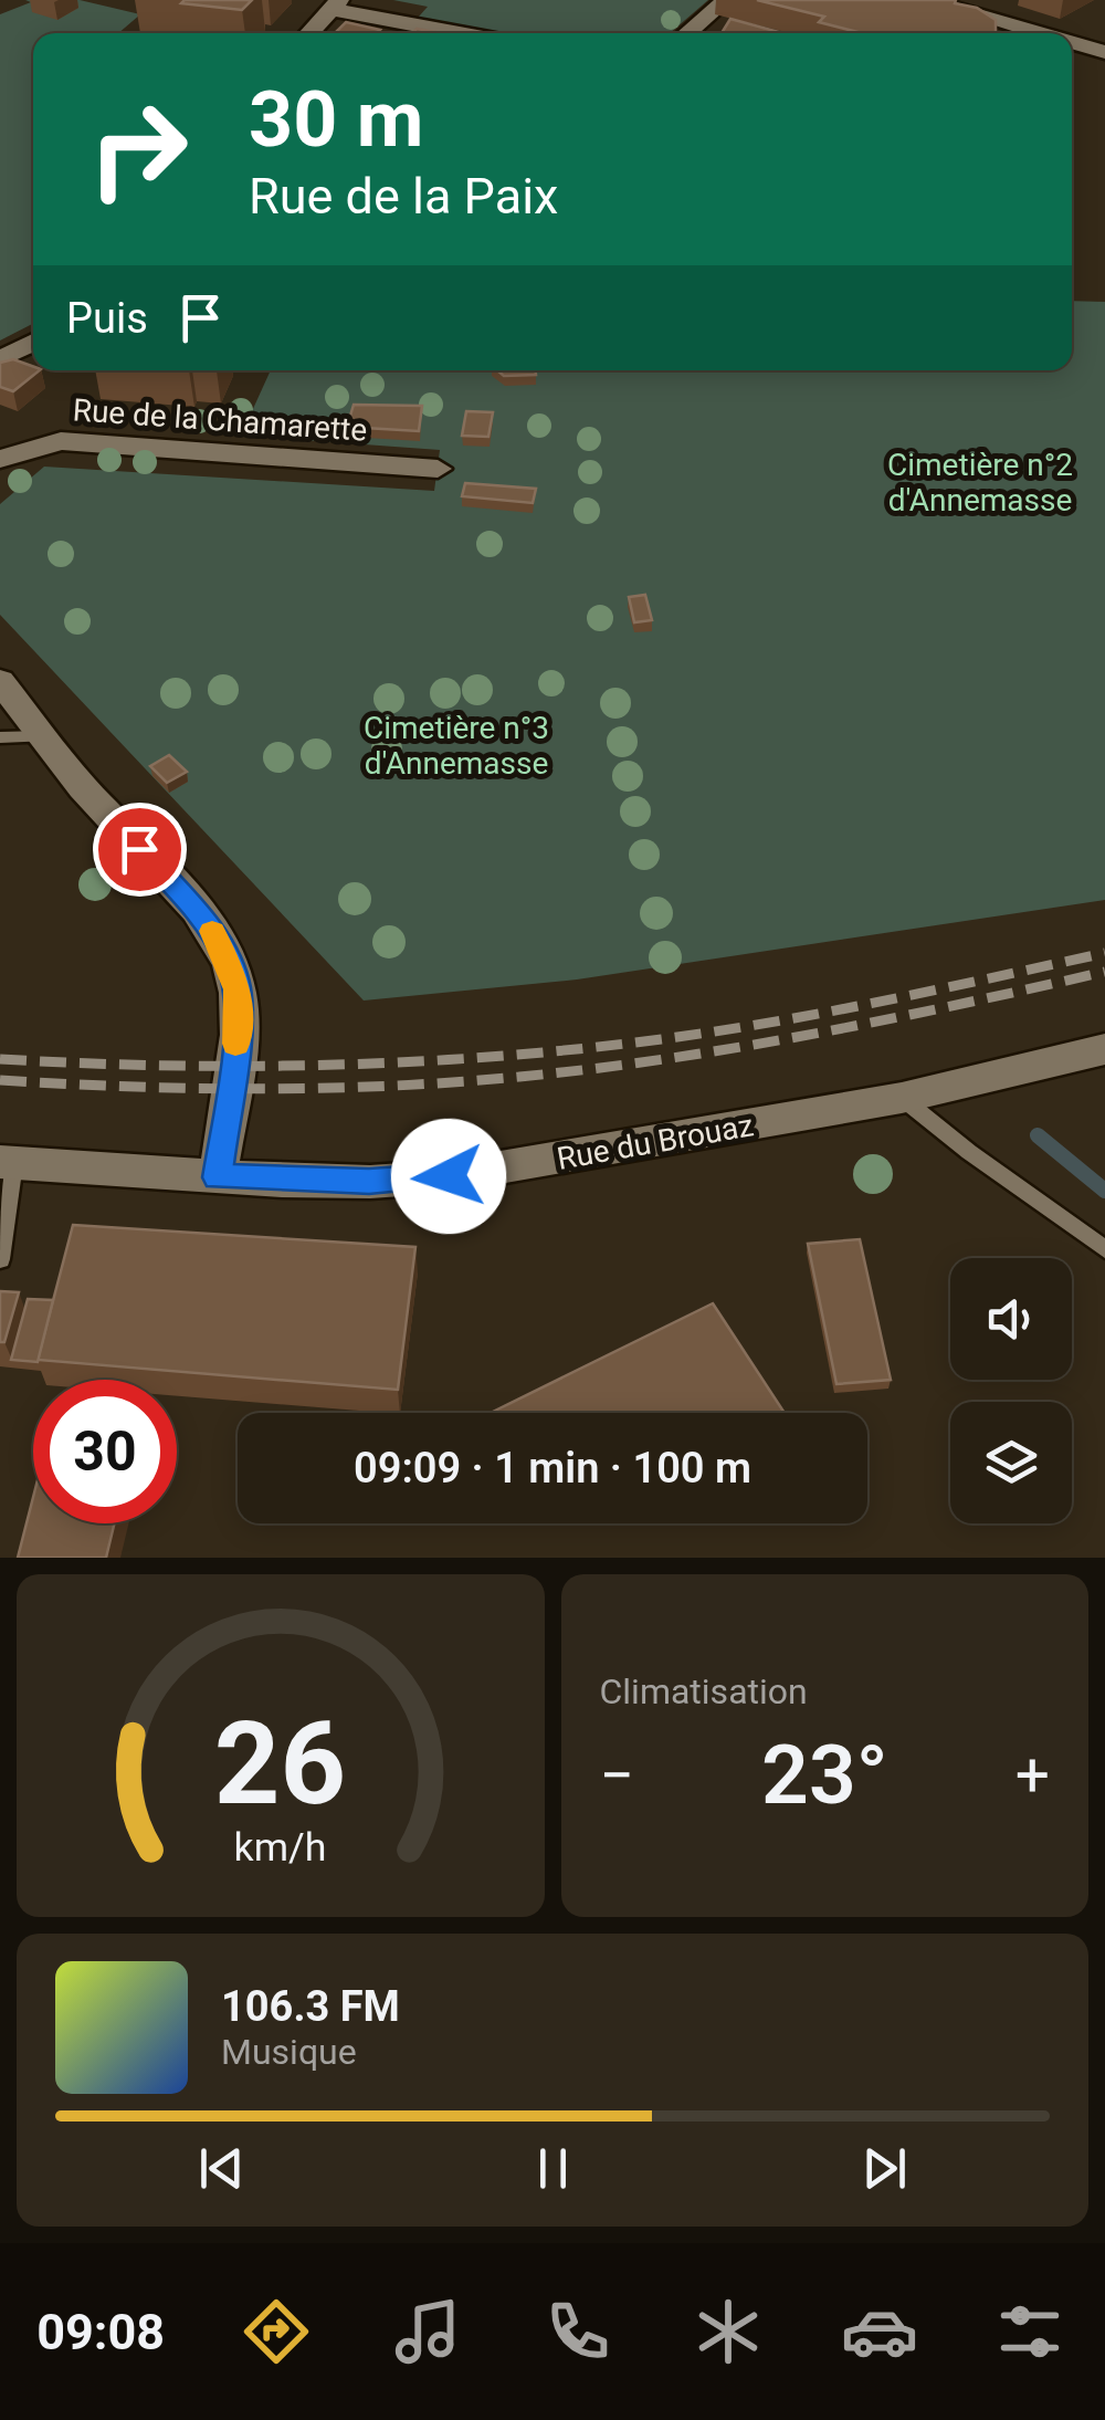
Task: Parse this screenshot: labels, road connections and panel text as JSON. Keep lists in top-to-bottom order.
{
  "streets": {
    "street": ["Rue de la Chamarette", "Rue du Brouaz"]
  },
  "parks": ["Cimetière n°2 d'Annemasse", "Cimetière n°3 d'Annemasse"],
  "page": {
    "turn": ["30 m", "Rue de la Paix"],
    "then": "Puis",
    "limit": "30",
    "trip": "09:09 · 1 min · 100 m",
    "tile": "Climatisation",
    "heat": ["−", "23°", "+"],
    "song": ["106.3 FM", "Musique"],
    "tabs": "09:08",
    "gauge": ["26", "km/h"]
  }
}
